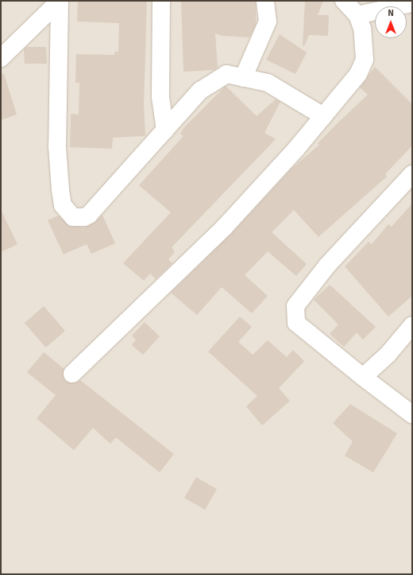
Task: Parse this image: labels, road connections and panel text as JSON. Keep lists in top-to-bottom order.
{
  "north": "top"
}
